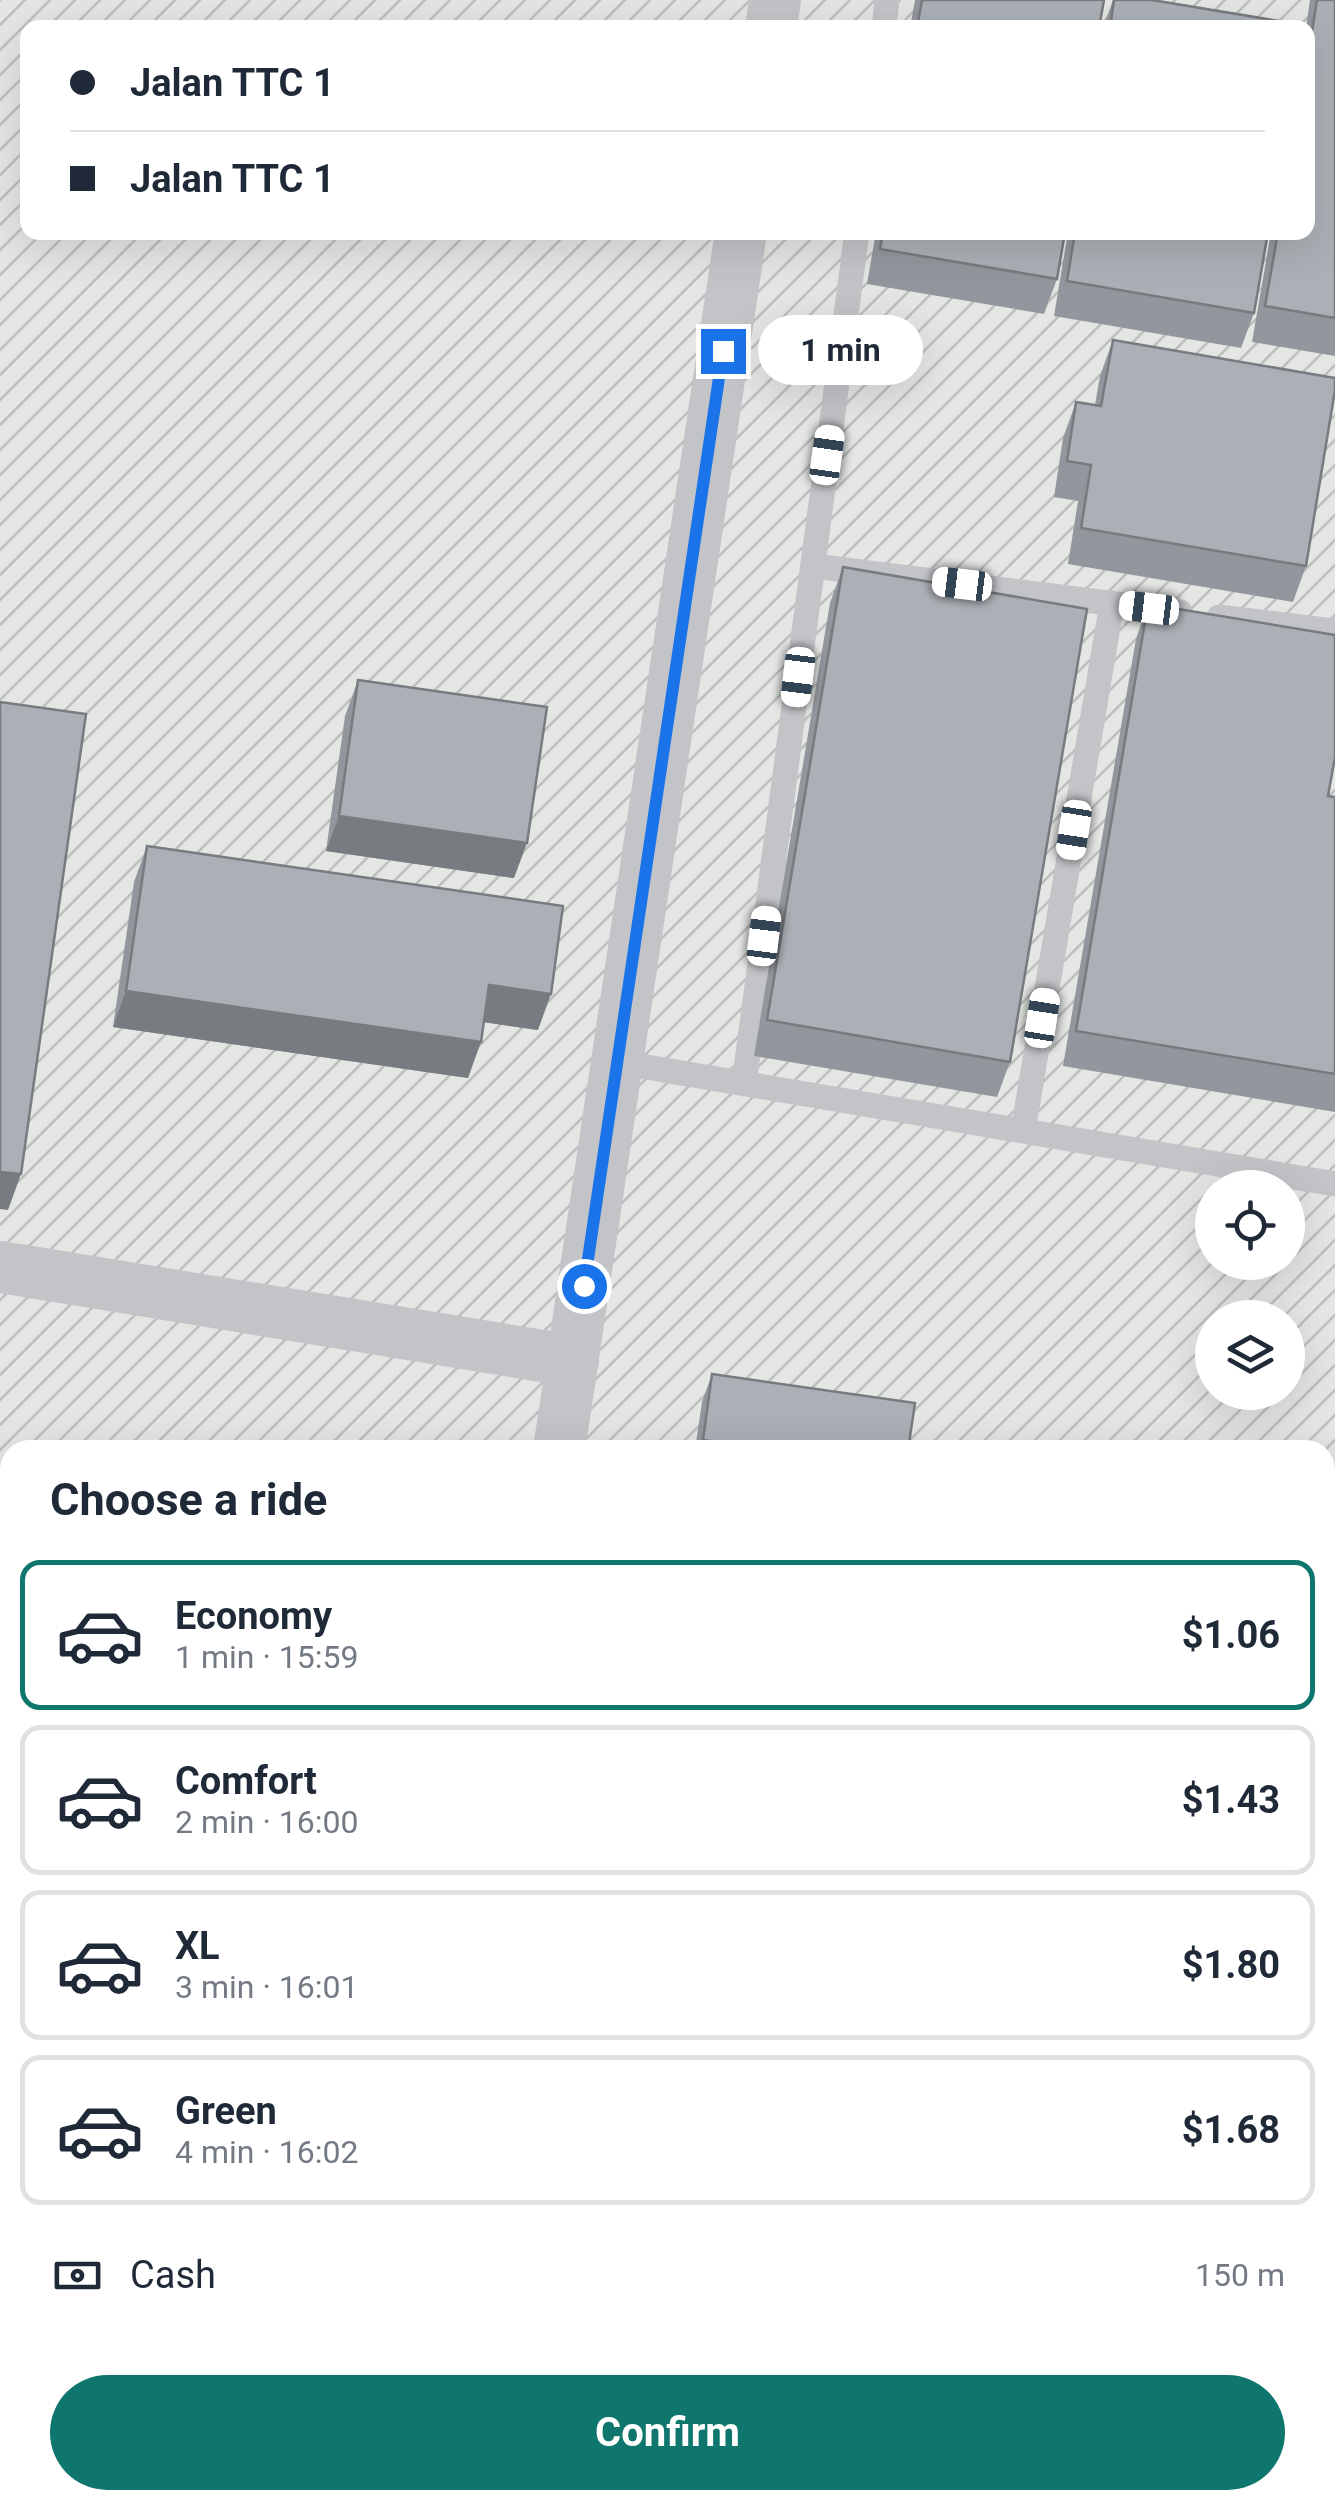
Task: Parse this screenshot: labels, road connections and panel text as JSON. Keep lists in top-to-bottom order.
{
  "page": {
    "banner": ["Jalan TTC 1", "Jalan TTC 1"],
    "bubble": "1 min",
    "heading": "Choose a ride",
    "list": [
      {
        "name": "Economy",
        "note": "1 min · 15:59",
        "value": "$1.06"
      },
      {
        "name": "Comfort",
        "note": "2 min · 16:00",
        "value": "$1.43"
      },
      {
        "name": "XL",
        "note": "3 min · 16:01",
        "value": "$1.80"
      },
      {
        "name": "Green",
        "note": "4 min · 16:02",
        "value": "$1.68"
      }
    ],
    "pay": ["Cash", "150 m"],
    "buttons": "Confirm"
  }
}
